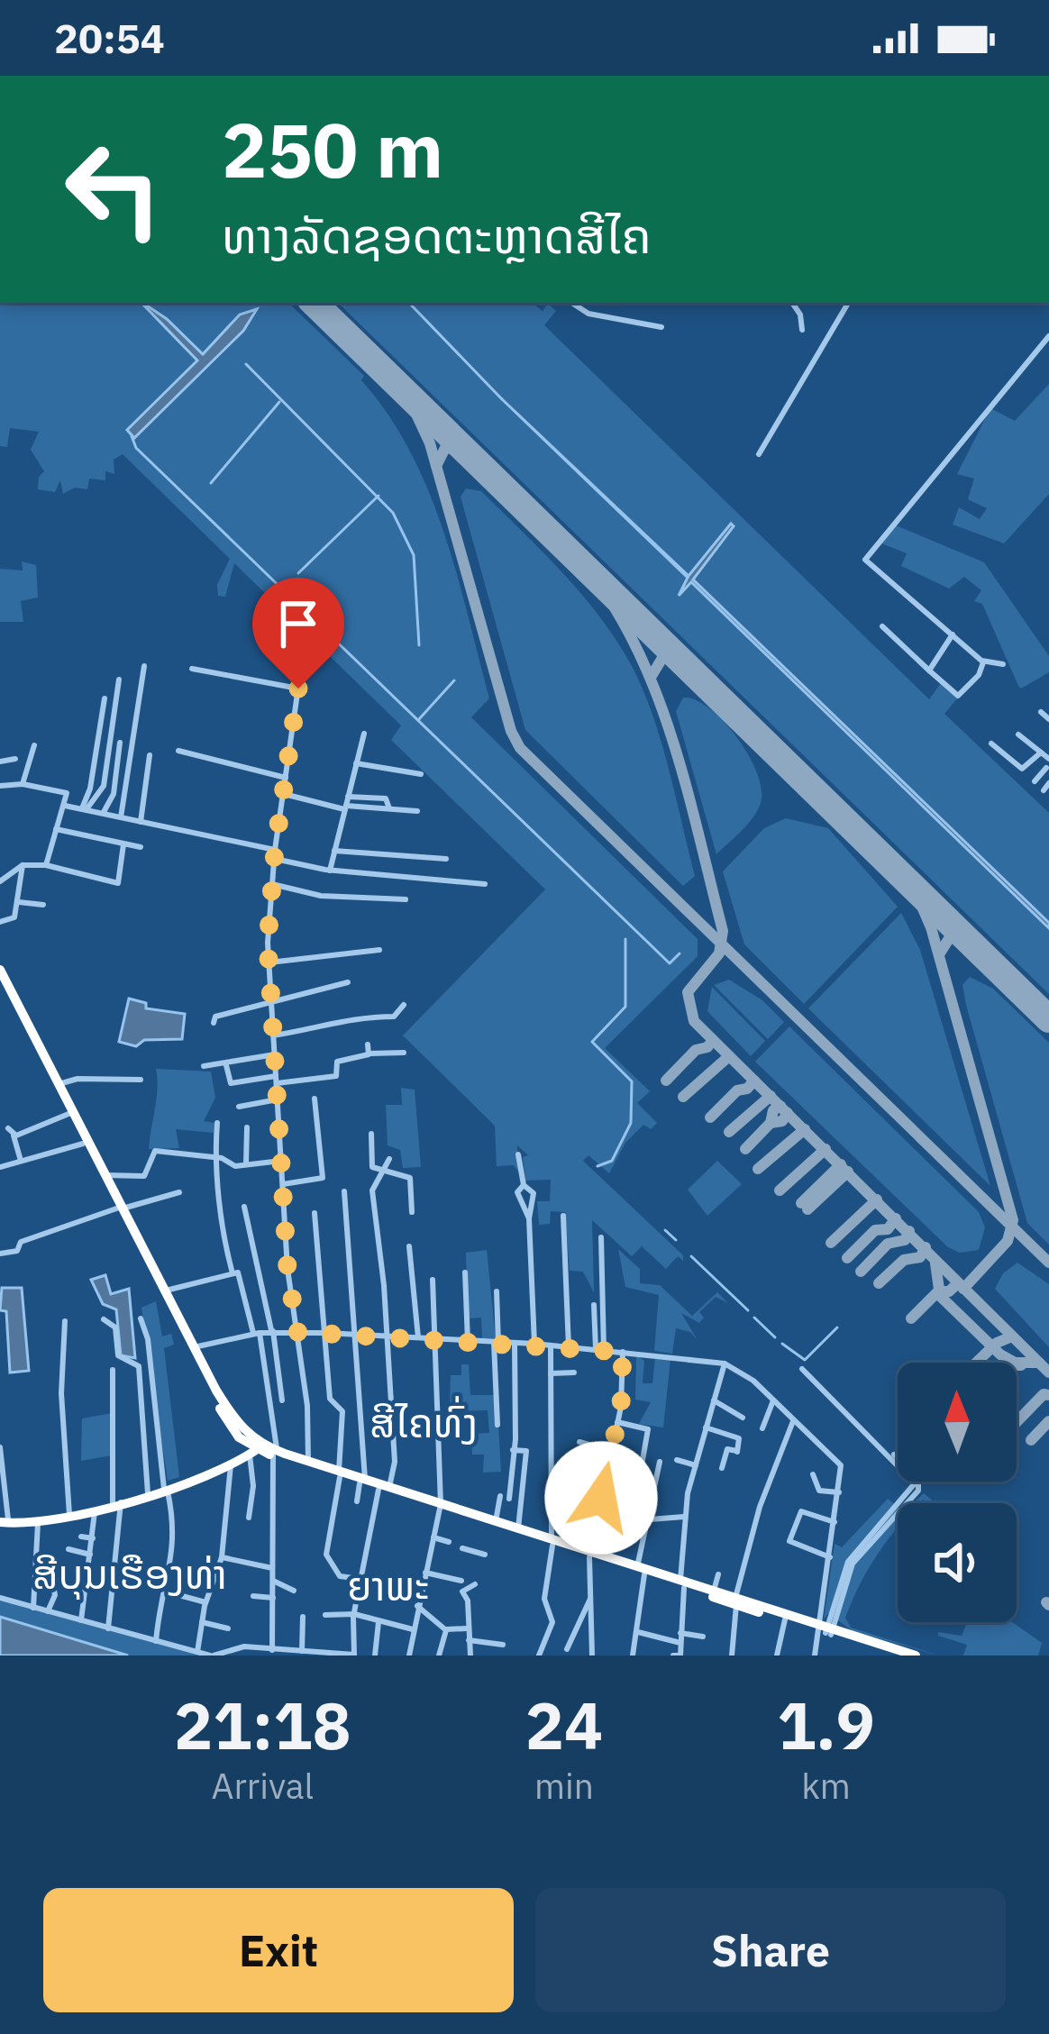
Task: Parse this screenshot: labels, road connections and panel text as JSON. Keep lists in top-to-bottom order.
{
  "districts": ["ສີໄຄທົ່ງ", "ສີບຸນເຮືອງທ່າ", "ຍາພະ"],
  "north": "top",
  "page": {
    "status": "20:54",
    "turn": ["250 m", "ທາງລັດຊອດຕະຫຼາດສີໄຄ"],
    "eta": [
      "21:18",
      "Arrival",
      "24",
      "min",
      "1.9",
      "km"
    ],
    "buttons": ["Exit", "Share"]
  }
}
